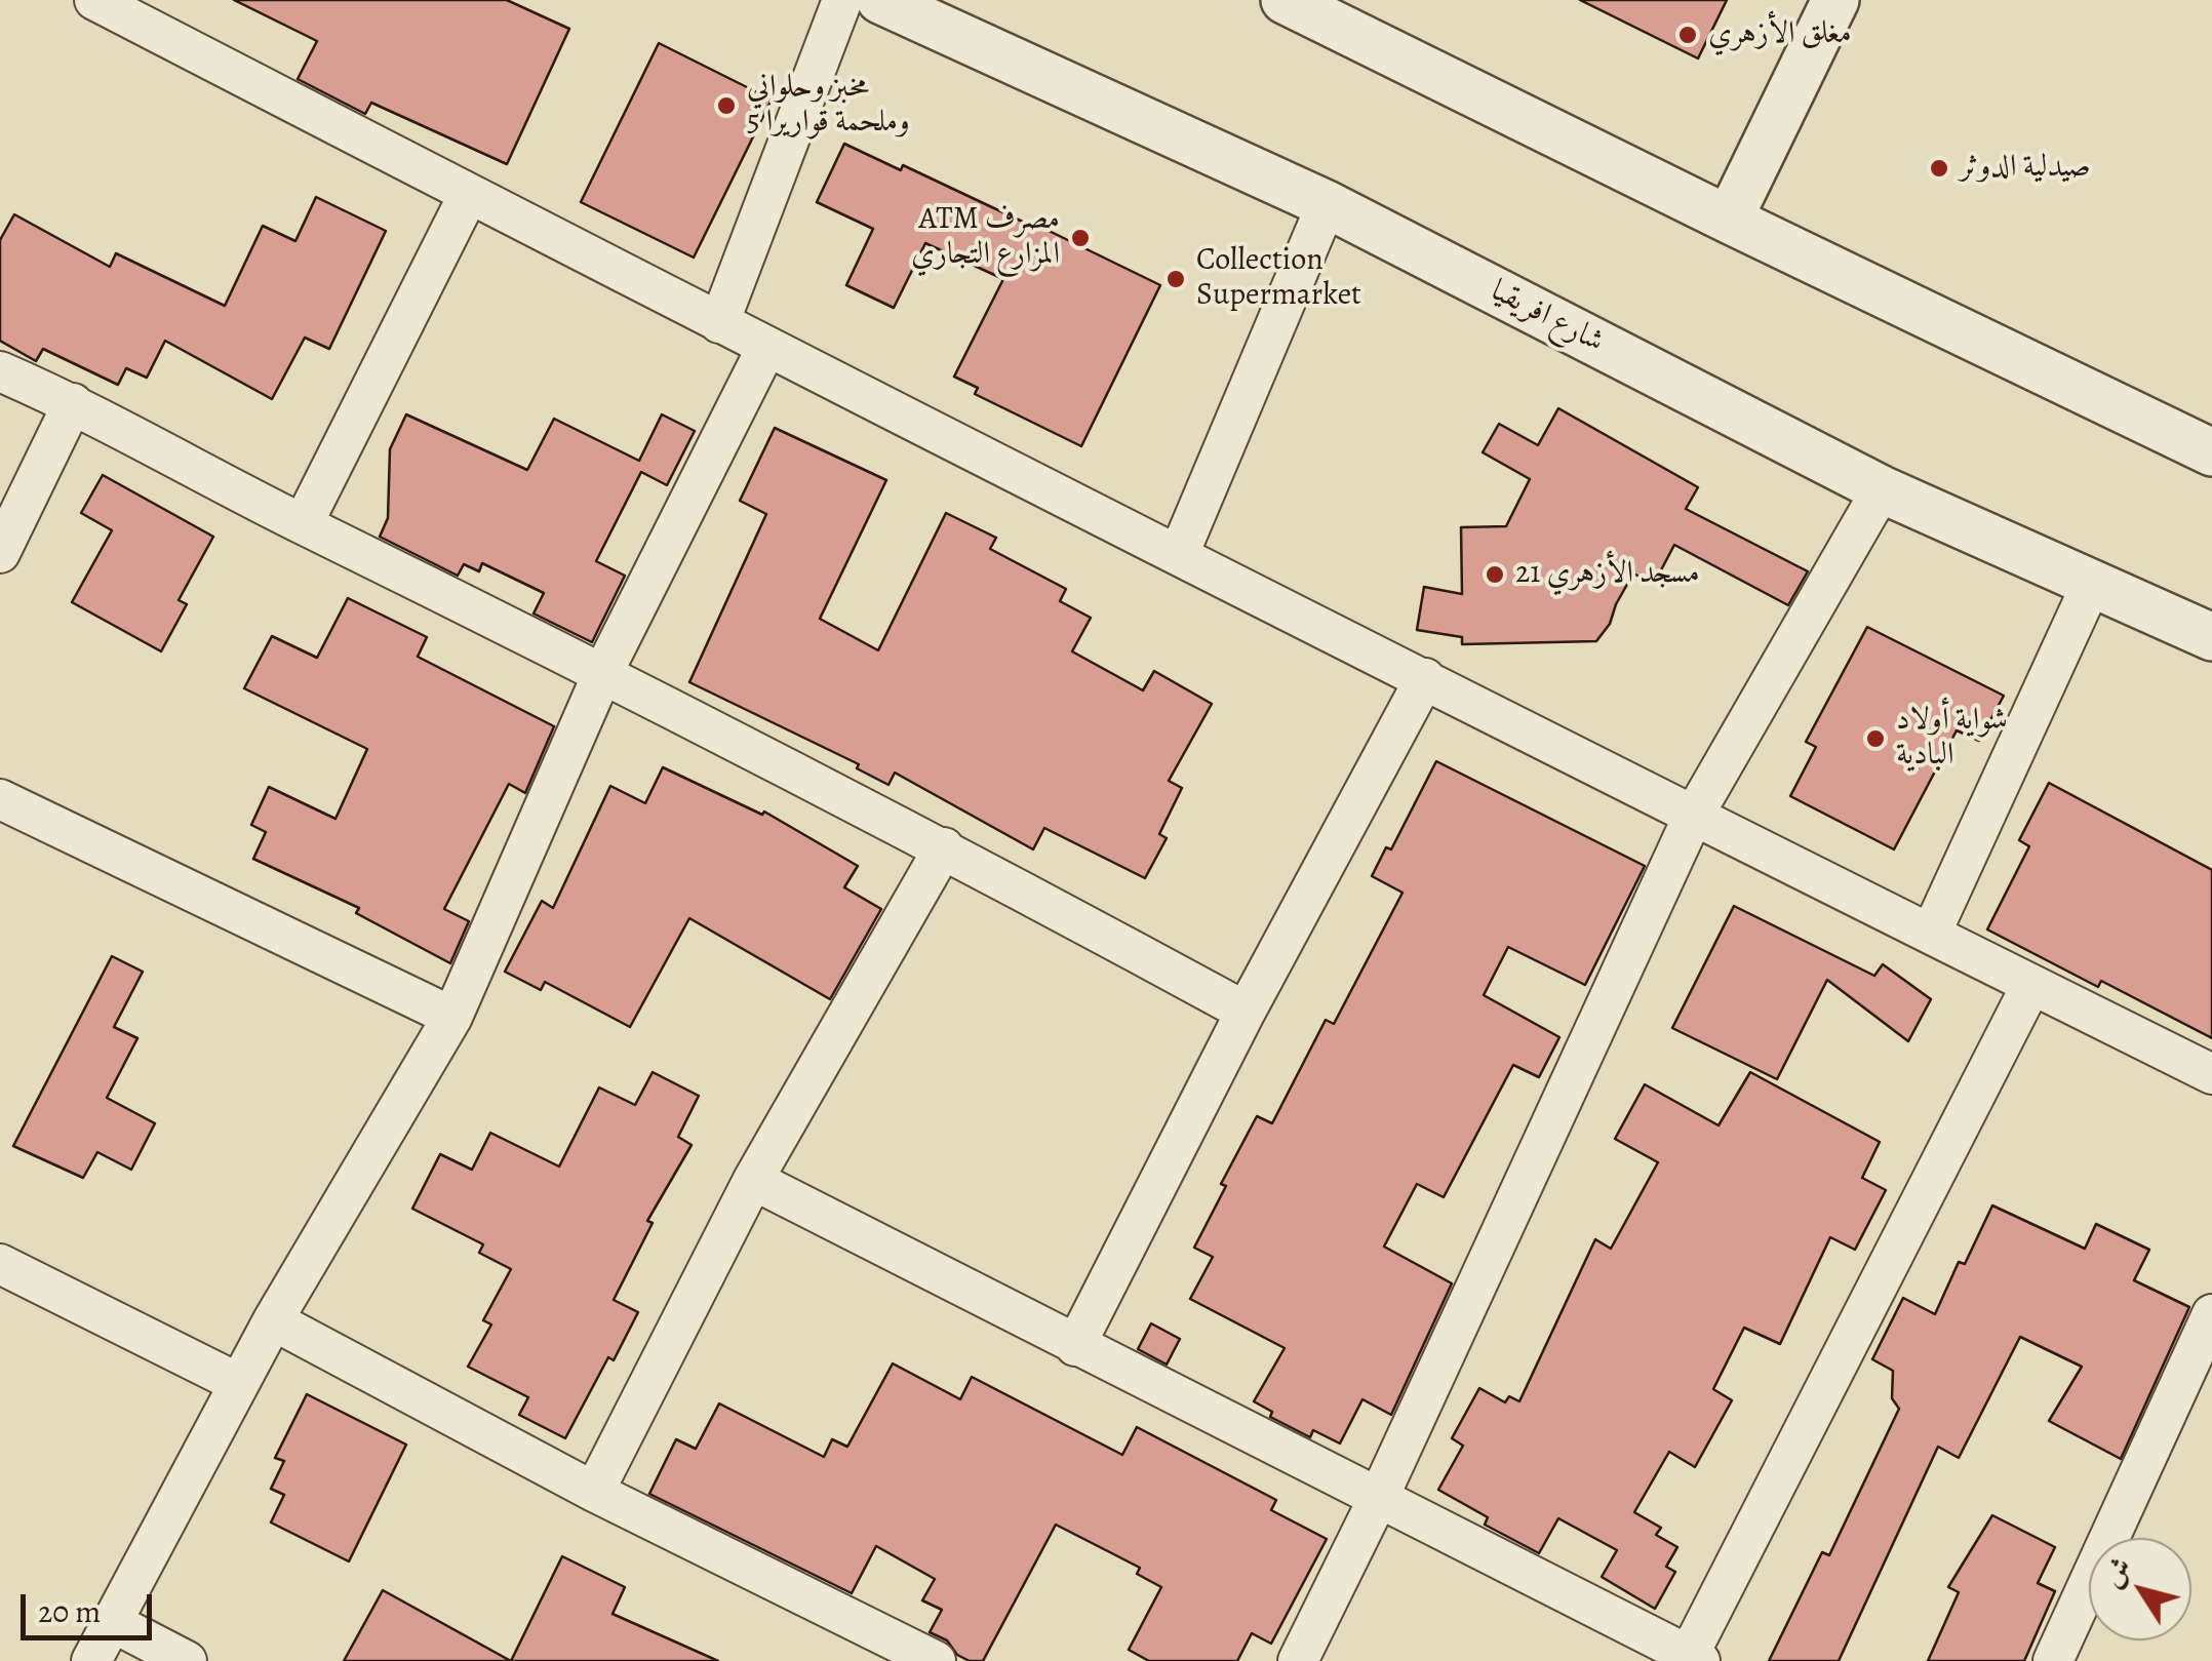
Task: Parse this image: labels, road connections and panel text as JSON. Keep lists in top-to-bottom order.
{
  "streets": {
    "street": ["شارع افريقيا"]
  },
  "places": [
    "مغلق الأزهري",
    "مخبز وحلواني وملحمة قواريرا 5",
    "صيدلية الدوثر",
    "ATM مصرف المزارع التجاري",
    "Collection Supermarket",
    "مسجد الأزهري 21",
    "شواية أولاد البادية"
  ],
  "scale_bar": "20 m",
  "north": "top left"
}
